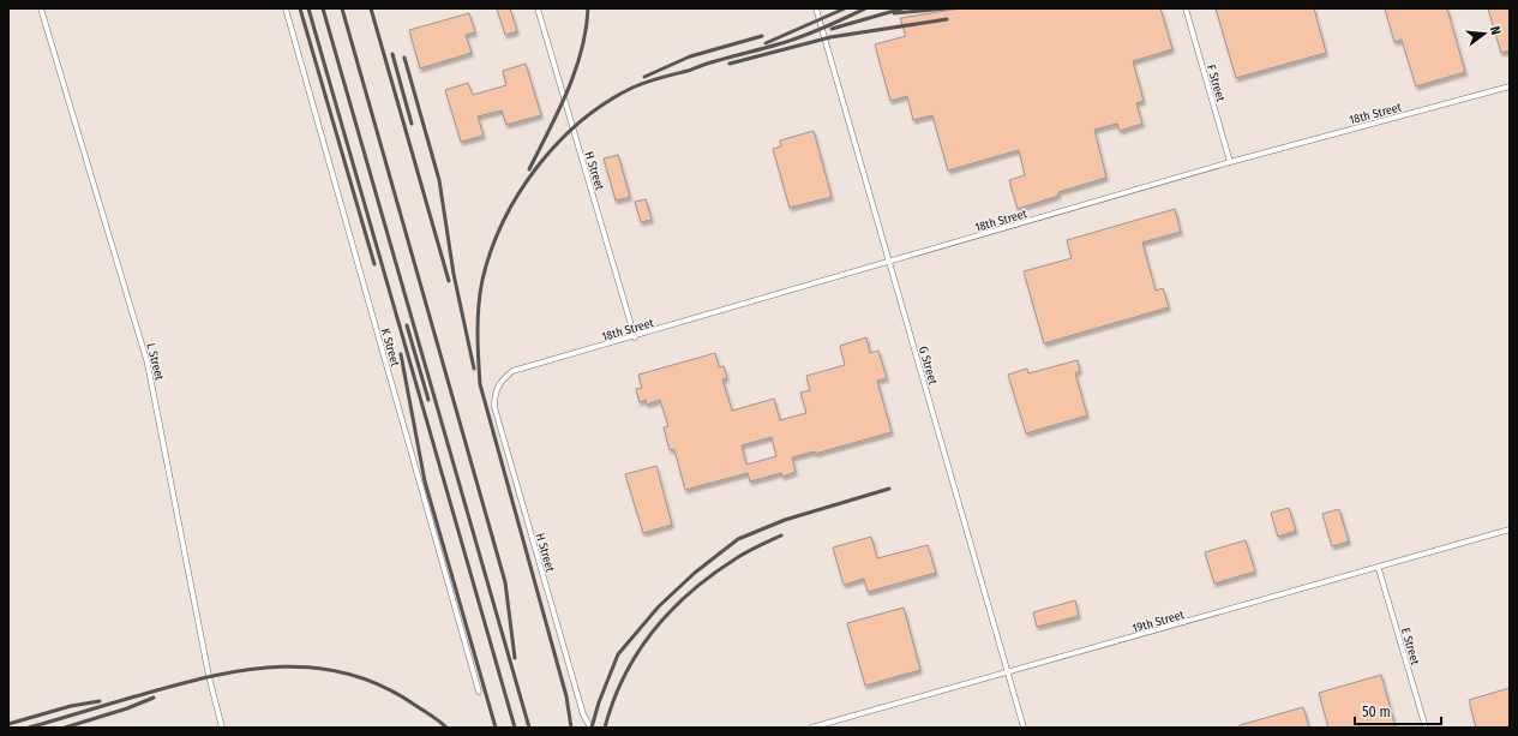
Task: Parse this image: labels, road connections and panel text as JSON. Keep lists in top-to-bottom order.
{
  "streets": {
    "lane": [
      "F Street",
      "18th Street",
      "H Street",
      "K Street",
      "L Street",
      "G Street",
      "19th Street",
      "E Street"
    ]
  },
  "crossings": [
    ["F Street", "18th Street"],
    ["18th Street", "H Street"],
    ["18th Street", "G Street"],
    ["G Street", "19th Street"],
    ["19th Street", "E Street"]
  ],
  "scale_bar": "50 m",
  "north": "right"
}
